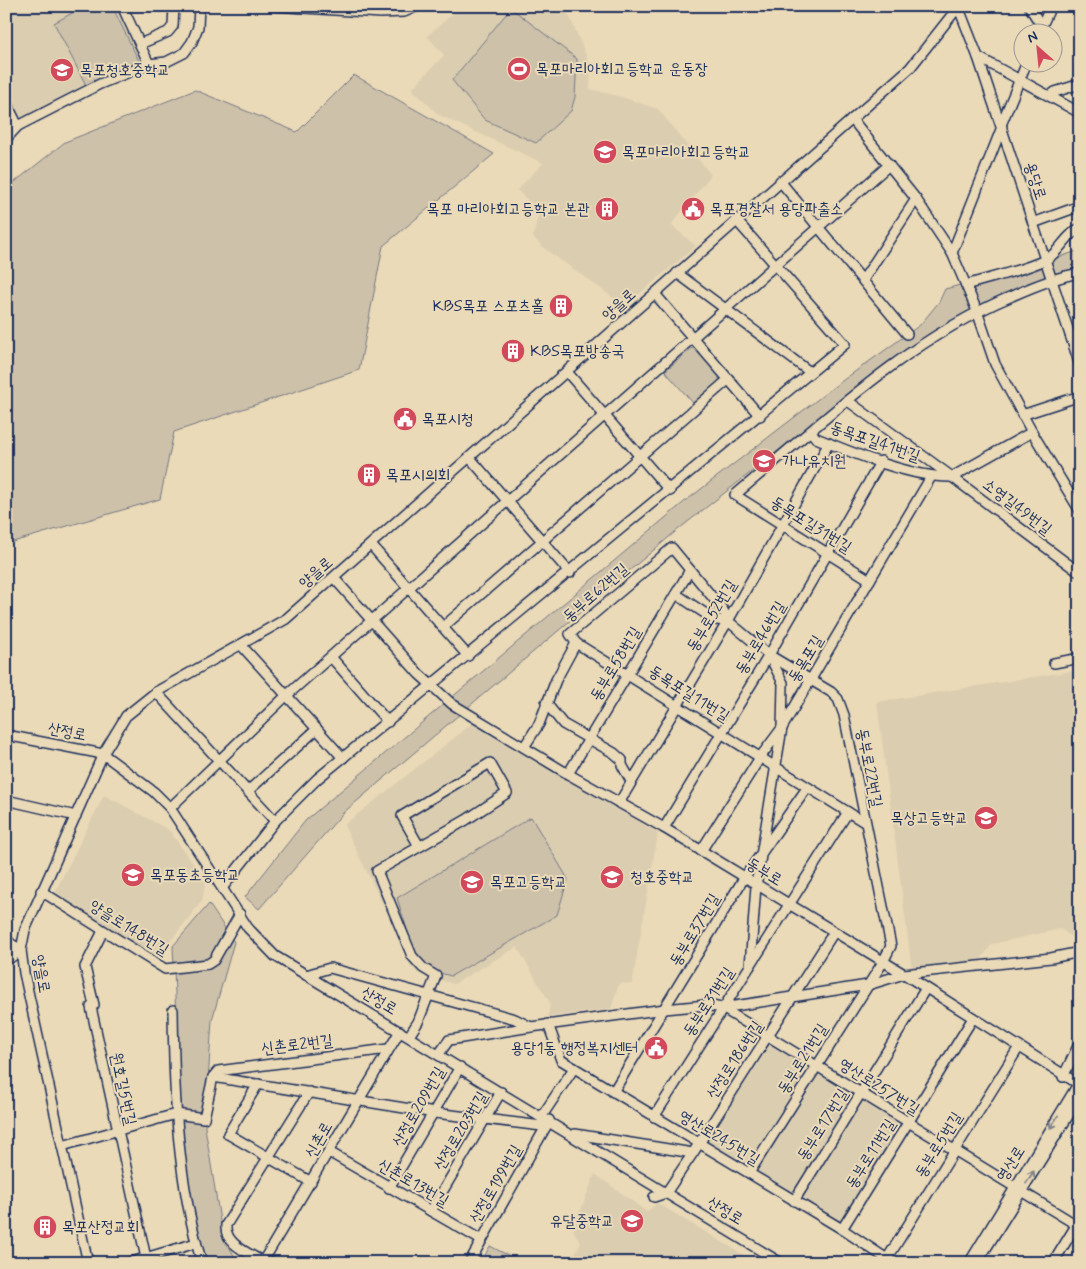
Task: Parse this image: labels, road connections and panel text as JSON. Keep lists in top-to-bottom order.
{
  "streets": {
    "street": [
      "용당로",
      "양을로",
      "동목포길41번길",
      "소영길49번길",
      "동목포길31번길",
      "동부로62번길",
      "동부로52번길",
      "동부로46번길",
      "동목포길",
      "동부로58번길",
      "동목포길11번길",
      "산정로",
      "동부로22번길",
      "동부로",
      "양을로148번길",
      "동부로37번길",
      "동부로31번길",
      "신촌로2번길",
      "동부로21번길",
      "산정로186번길",
      "영산로257번길",
      "원호길5번길",
      "산정로209번길",
      "동부로17번길",
      "산정로203번길",
      "영산로245번길",
      "신촌로",
      "동부로5번길",
      "동부로11번길",
      "영산로",
      "신촌로13번길",
      "산정로199번길"
    ]
  },
  "crossings": [
    ["용당로", "양을로"],
    ["양을로", "산정로"],
    ["양을로", "동부로"],
    ["양을로", "양을로148번길"],
    ["동목포길41번길", "동목포길31번길"],
    ["동목포길41번길", "동부로52번길"],
    ["동목포길41번길", "동부로46번길"],
    ["동목포길41번길", "동목포길"],
    ["동목포길31번길", "동부로52번길"],
    ["동목포길31번길", "동부로46번길"],
    ["동목포길31번길", "동목포길"],
    ["동부로62번길", "동부로58번길"],
    ["동부로62번길", "동목포길11번길"],
    ["동부로62번길", "동부로"],
    ["동부로52번길", "동목포길11번길"],
    ["동부로52번길", "동부로"],
    ["동부로46번길", "동목포길11번길"],
    ["동부로46번길", "동부로22번길"],
    ["동부로46번길", "동부로"],
    ["동목포길", "동목포길11번길"],
    ["동목포길", "동부로22번길"],
    ["동목포길", "동부로"],
    ["동부로58번길", "동목포길11번길"],
    ["동부로58번길", "동부로"],
    ["동목포길11번길", "동부로22번길"],
    ["동목포길11번길", "동부로37번길"],
    ["동목포길11번길", "동부로31번길"],
    ["산정로", "양을로148번길"],
    ["산정로", "산정로186번길"],
    ["산정로", "산정로209번길"],
    ["산정로", "산정로203번길"],
    ["산정로", "신촌로"],
    ["산정로", "산정로199번길"],
    ["동부로22번길", "동부로"],
    ["동부로22번길", "동부로21번길"],
    ["동부로", "동부로37번길"],
    ["동부로", "동부로31번길"],
    ["동부로", "동부로21번길"],
    ["동부로", "산정로186번길"],
    ["동부로", "동부로17번길"],
    ["동부로", "동부로5번길"],
    ["동부로", "동부로11번길"],
    ["동부로", "영산로"],
    ["양을로148번길", "원호길5번길"],
    ["동부로37번길", "영산로245번길"],
    ["동부로31번길", "영산로257번길"],
    ["동부로31번길", "영산로245번길"],
    ["신촌로2번길", "신촌로"],
    ["동부로21번길", "영산로257번길"],
    ["동부로21번길", "영산로245번길"],
    ["산정로186번길", "영산로257번길"],
    ["산정로186번길", "영산로245번길"],
    ["영산로257번길", "동부로17번길"],
    ["영산로257번길", "동부로5번길"],
    ["영산로257번길", "동부로11번길"],
    ["영산로257번길", "영산로"],
    ["산정로209번길", "신촌로13번길"],
    ["동부로17번길", "영산로245번길"],
    ["산정로203번길", "신촌로13번길"],
    ["영산로245번길", "동부로5번길"],
    ["영산로245번길", "동부로11번길"],
    ["영산로245번길", "산정로199번길"],
    ["신촌로", "신촌로13번길"],
    ["신촌로13번길", "산정로199번길"]
  ],
  "places": {
    "sports": ["목포마리아회고등학교 운동장"],
    "school or university": [
      "목포청호중학교",
      "목포마리아회고등학교",
      "가나유치원",
      "목상고등학교",
      "목포동초등학교",
      "청호중학교",
      "목포고등학교",
      "유달중학교"
    ],
    "building": [
      "목포 마리아회고등학교 본관",
      "KBS목포 스포츠홀",
      "KBS목포방송국",
      "목포시의회",
      "목포산정교회"
    ],
    "public building": ["목포경찰서 용당파출소", "목포시청", "용당1동 행정복지센터"]
  },
  "north": "top left"
}
